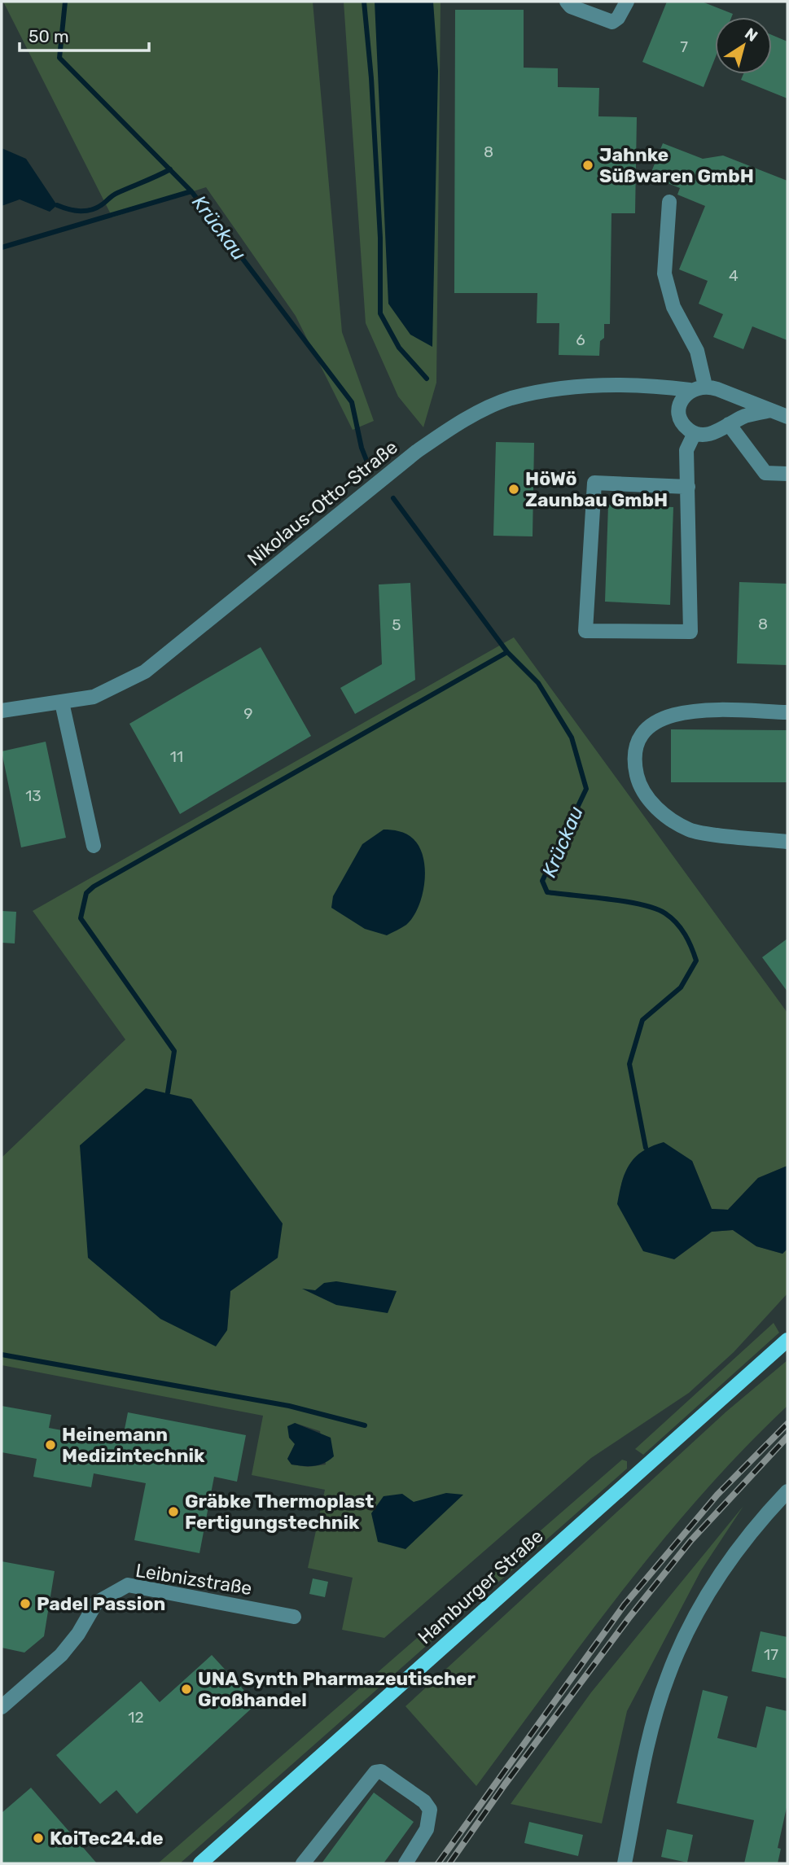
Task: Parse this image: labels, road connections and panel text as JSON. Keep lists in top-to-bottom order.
{
  "streets": {
    "main road": ["Hamburger Straße"],
    "street": ["Nikolaus-Otto-Straße", "Leibnizstraße"]
  },
  "water": ["Krückau"],
  "places": [
    "Jahnke Süßwaren GmbH",
    "HöWö Zaunbau GmbH",
    "Heinemann Medizintechnik",
    "Gräbke Thermoplast Fertigungstechnik",
    "Padel Passion",
    "UNA Synth Pharmazeutischer Großhandel",
    "KoiTec24.de"
  ],
  "house_numbers": [
    "7",
    "8",
    "4",
    "6",
    "8",
    "5",
    "9",
    "11",
    "13",
    "17",
    "12"
  ],
  "scale_bar": "50 m",
  "north": "top right"
}
